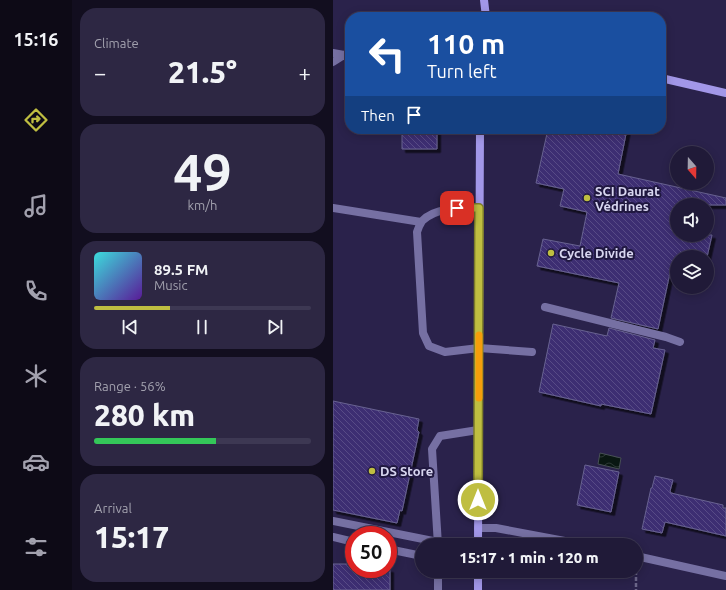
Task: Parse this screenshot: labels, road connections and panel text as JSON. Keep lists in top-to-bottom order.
{
  "places": ["SCI Daurat Védrines", "Cycle Divide", "DS Store"],
  "north": "bottom",
  "page": {
    "tabs": "15:16",
    "tile": [
      "Climate",
      ["49", "km/h"],
      ["Range · 56%", "280 km"],
      ["Arrival", "15:17"]
    ],
    "turn": ["110 m", "Turn left"],
    "heat": ["−", "21.5°", "+"],
    "then": "Then",
    "song": ["89.5 FM", "Music"],
    "limit": "50",
    "trip": "15:17 · 1 min · 120 m"
  }
}
